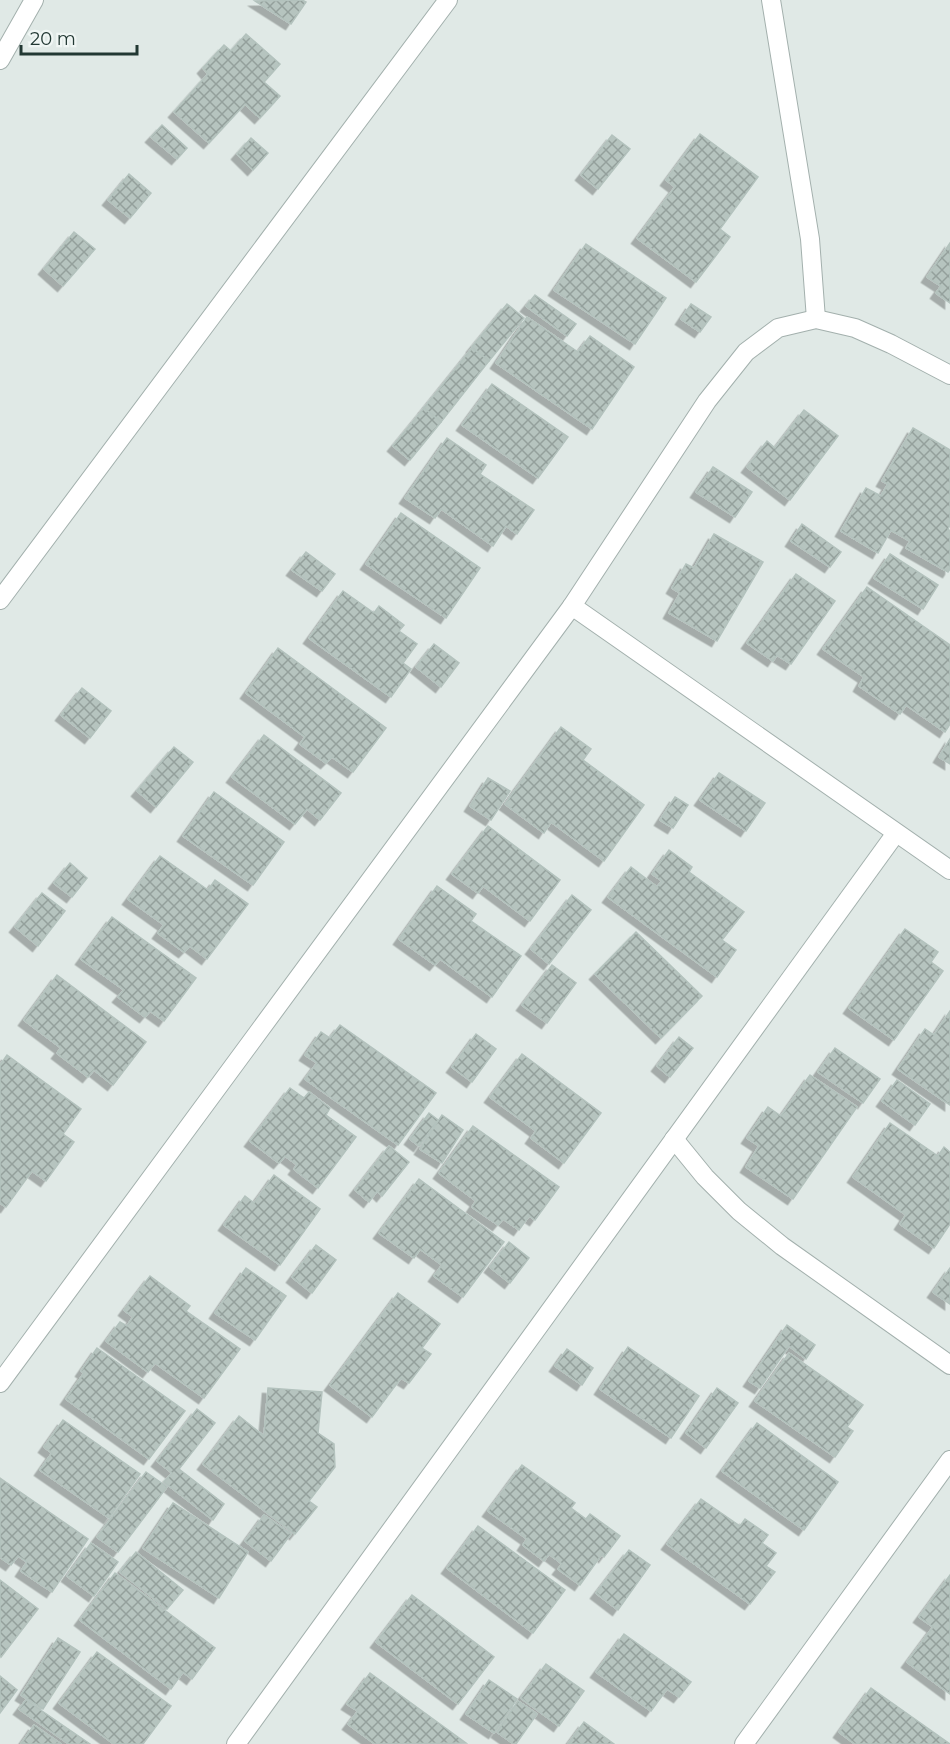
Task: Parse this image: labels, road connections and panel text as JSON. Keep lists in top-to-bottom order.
{
  "scale_bar": "20 m"
}
